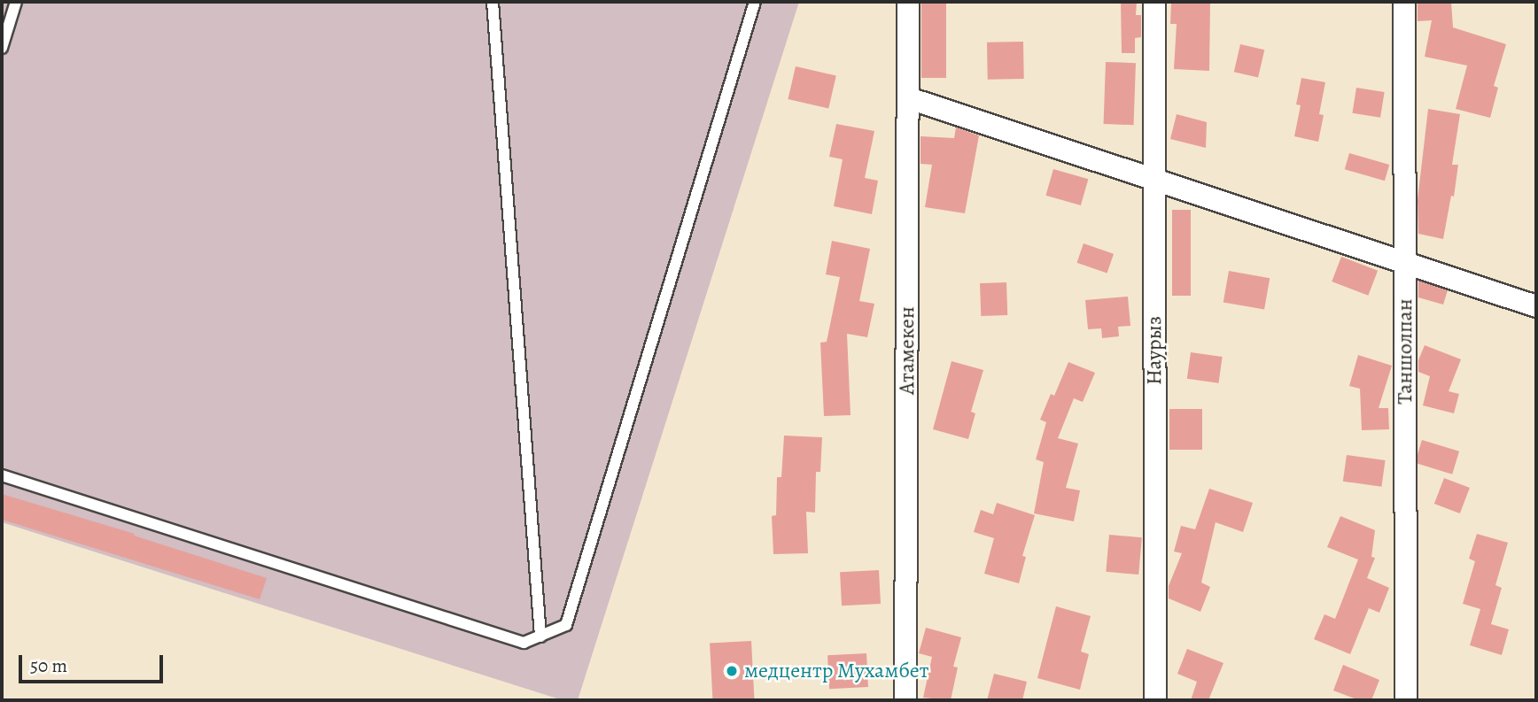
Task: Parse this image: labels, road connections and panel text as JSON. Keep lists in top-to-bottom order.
{
  "streets": {
    "street": ["Атамекен", "Наурыз", "Таншолпан"]
  },
  "places": ["медцентр Мухамбет"],
  "scale_bar": "50 m"
}
